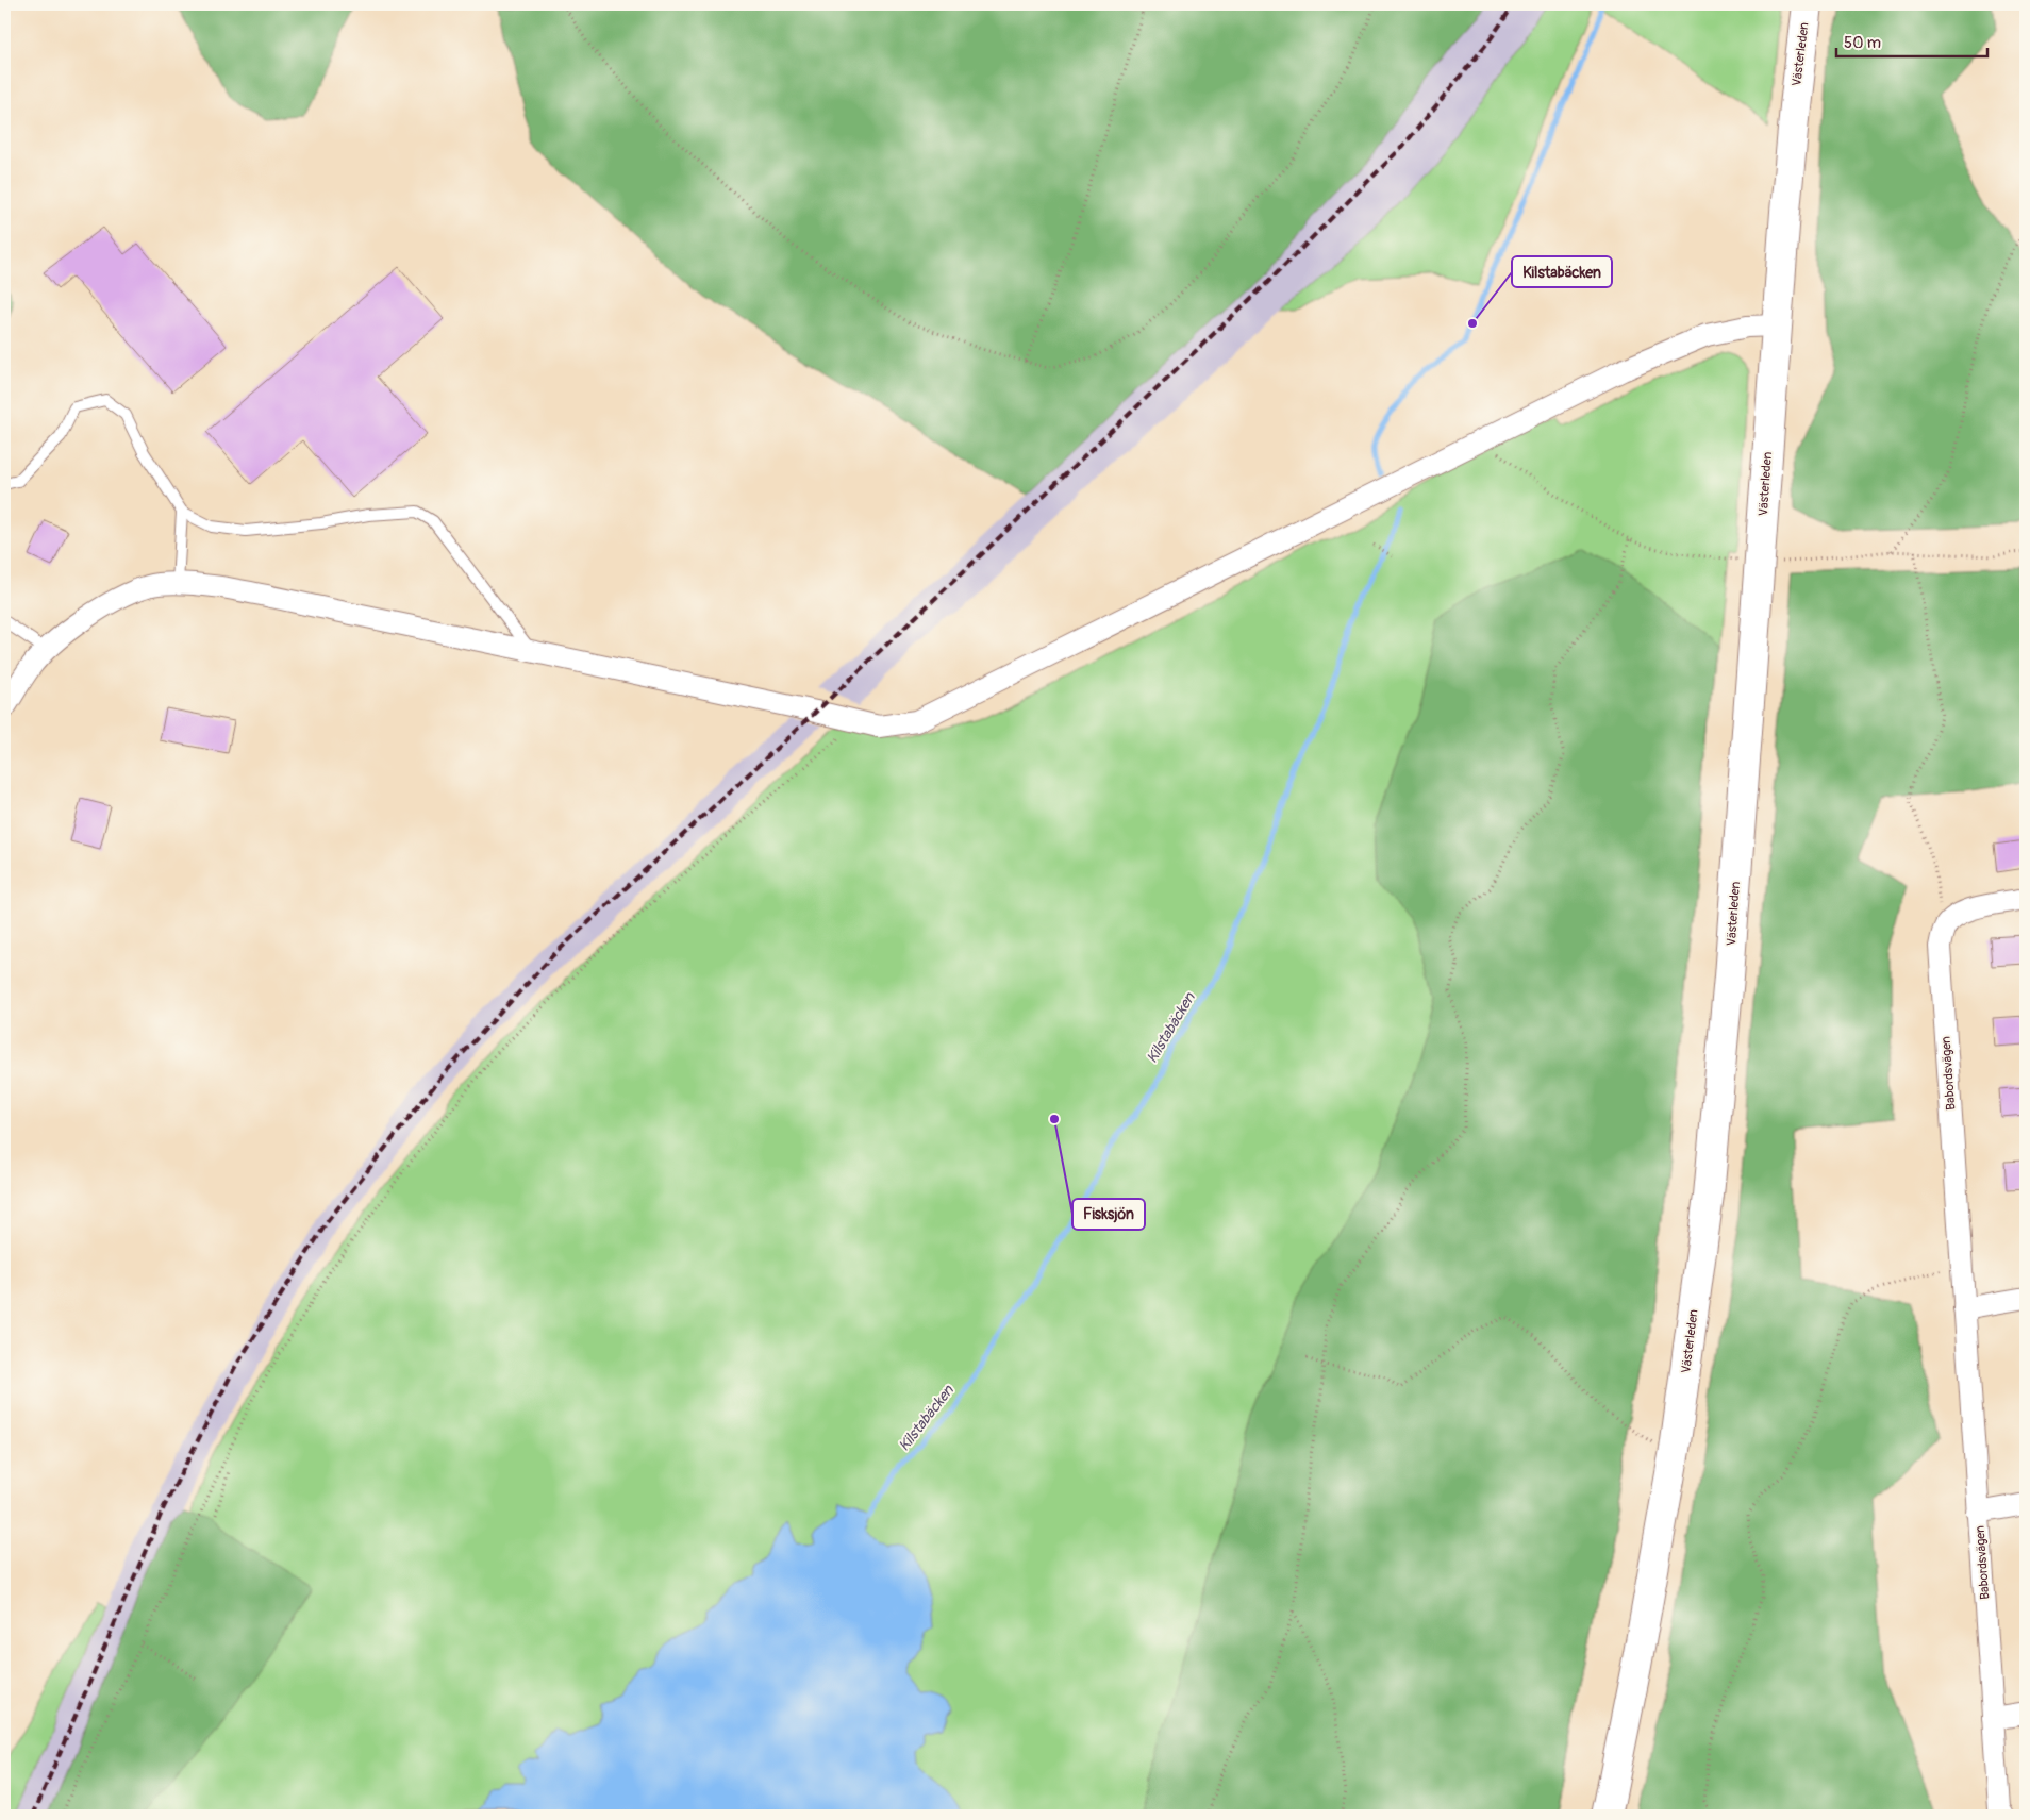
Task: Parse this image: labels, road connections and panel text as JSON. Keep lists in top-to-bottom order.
{
  "streets": {
    "street": ["Västerleden", "Babordsvägen"]
  },
  "water": ["Kilstabäcken"],
  "places": ["Kilstabäcken", "Fisksjön"],
  "scale_bar": "50 m"
}
